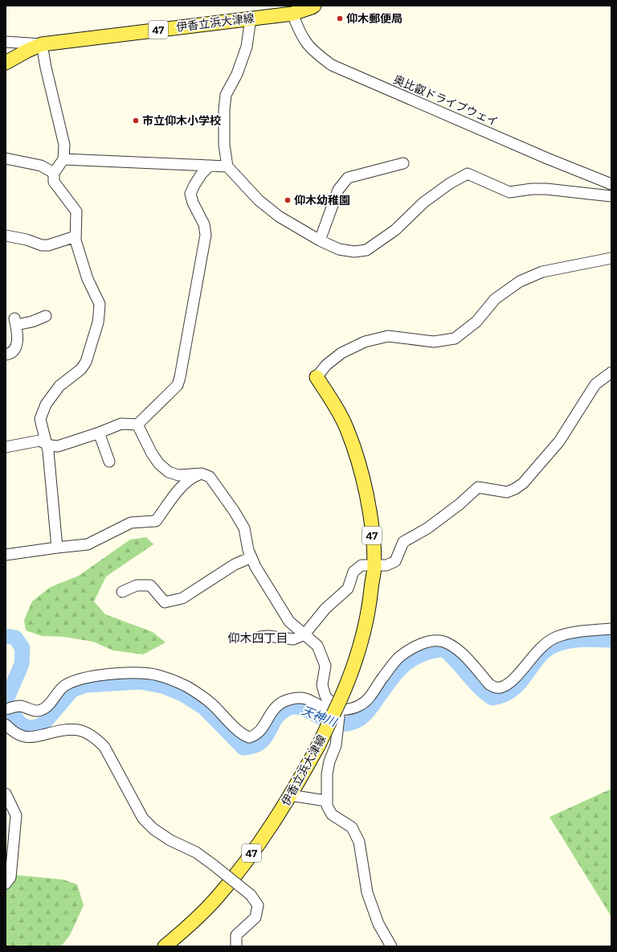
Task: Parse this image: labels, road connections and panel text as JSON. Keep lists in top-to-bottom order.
{
  "streets": {
    "main road": ["伊香立浜大津線", "47"],
    "street": ["奥比叡ドライブウェイ"]
  },
  "crossings": [
    ["伊香立浜大津線", "奥比叡ドライブウェイ"]
  ],
  "districts": ["仰木四丁目"],
  "water": ["天神川"],
  "places": ["仰木郵便局", "市立仰木小学校", "仰木幼稚園"]
}
